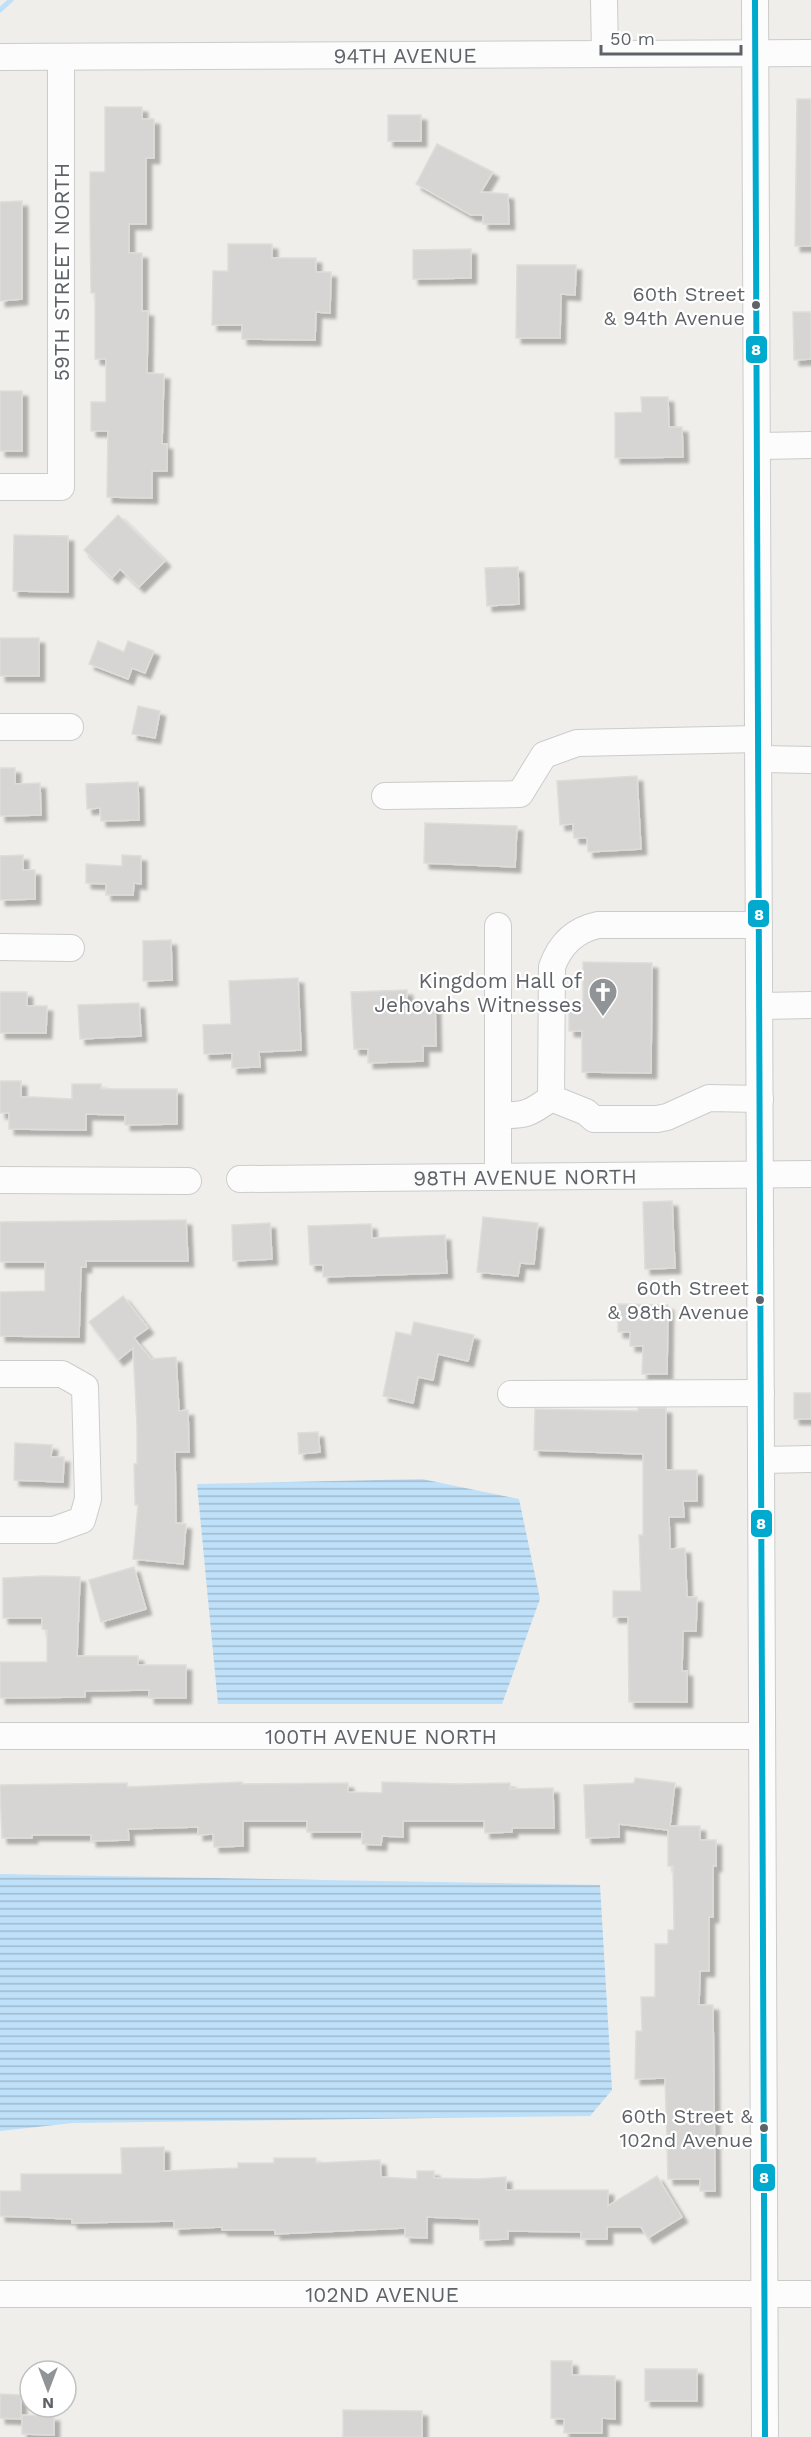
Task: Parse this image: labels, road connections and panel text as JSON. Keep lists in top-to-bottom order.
{
  "streets": {
    "street": [
      "94TH AVENUE",
      "59TH STREET NORTH",
      "98TH AVENUE NORTH",
      "100TH AVENUE NORTH",
      "102ND AVENUE"
    ]
  },
  "crossings": [
    ["94TH AVENUE", "59TH STREET NORTH"]
  ],
  "places": {
    "other": ["60th Street & 94th Avenue", "60th Street & 98th Avenue", "60th Street & 102nd Avenue"],
    "church": ["Kingdom Hall of Jehovahs Witnesses"]
  },
  "lines": ["transit line 8"],
  "scale_bar": "50 m",
  "north": "bottom"
}
